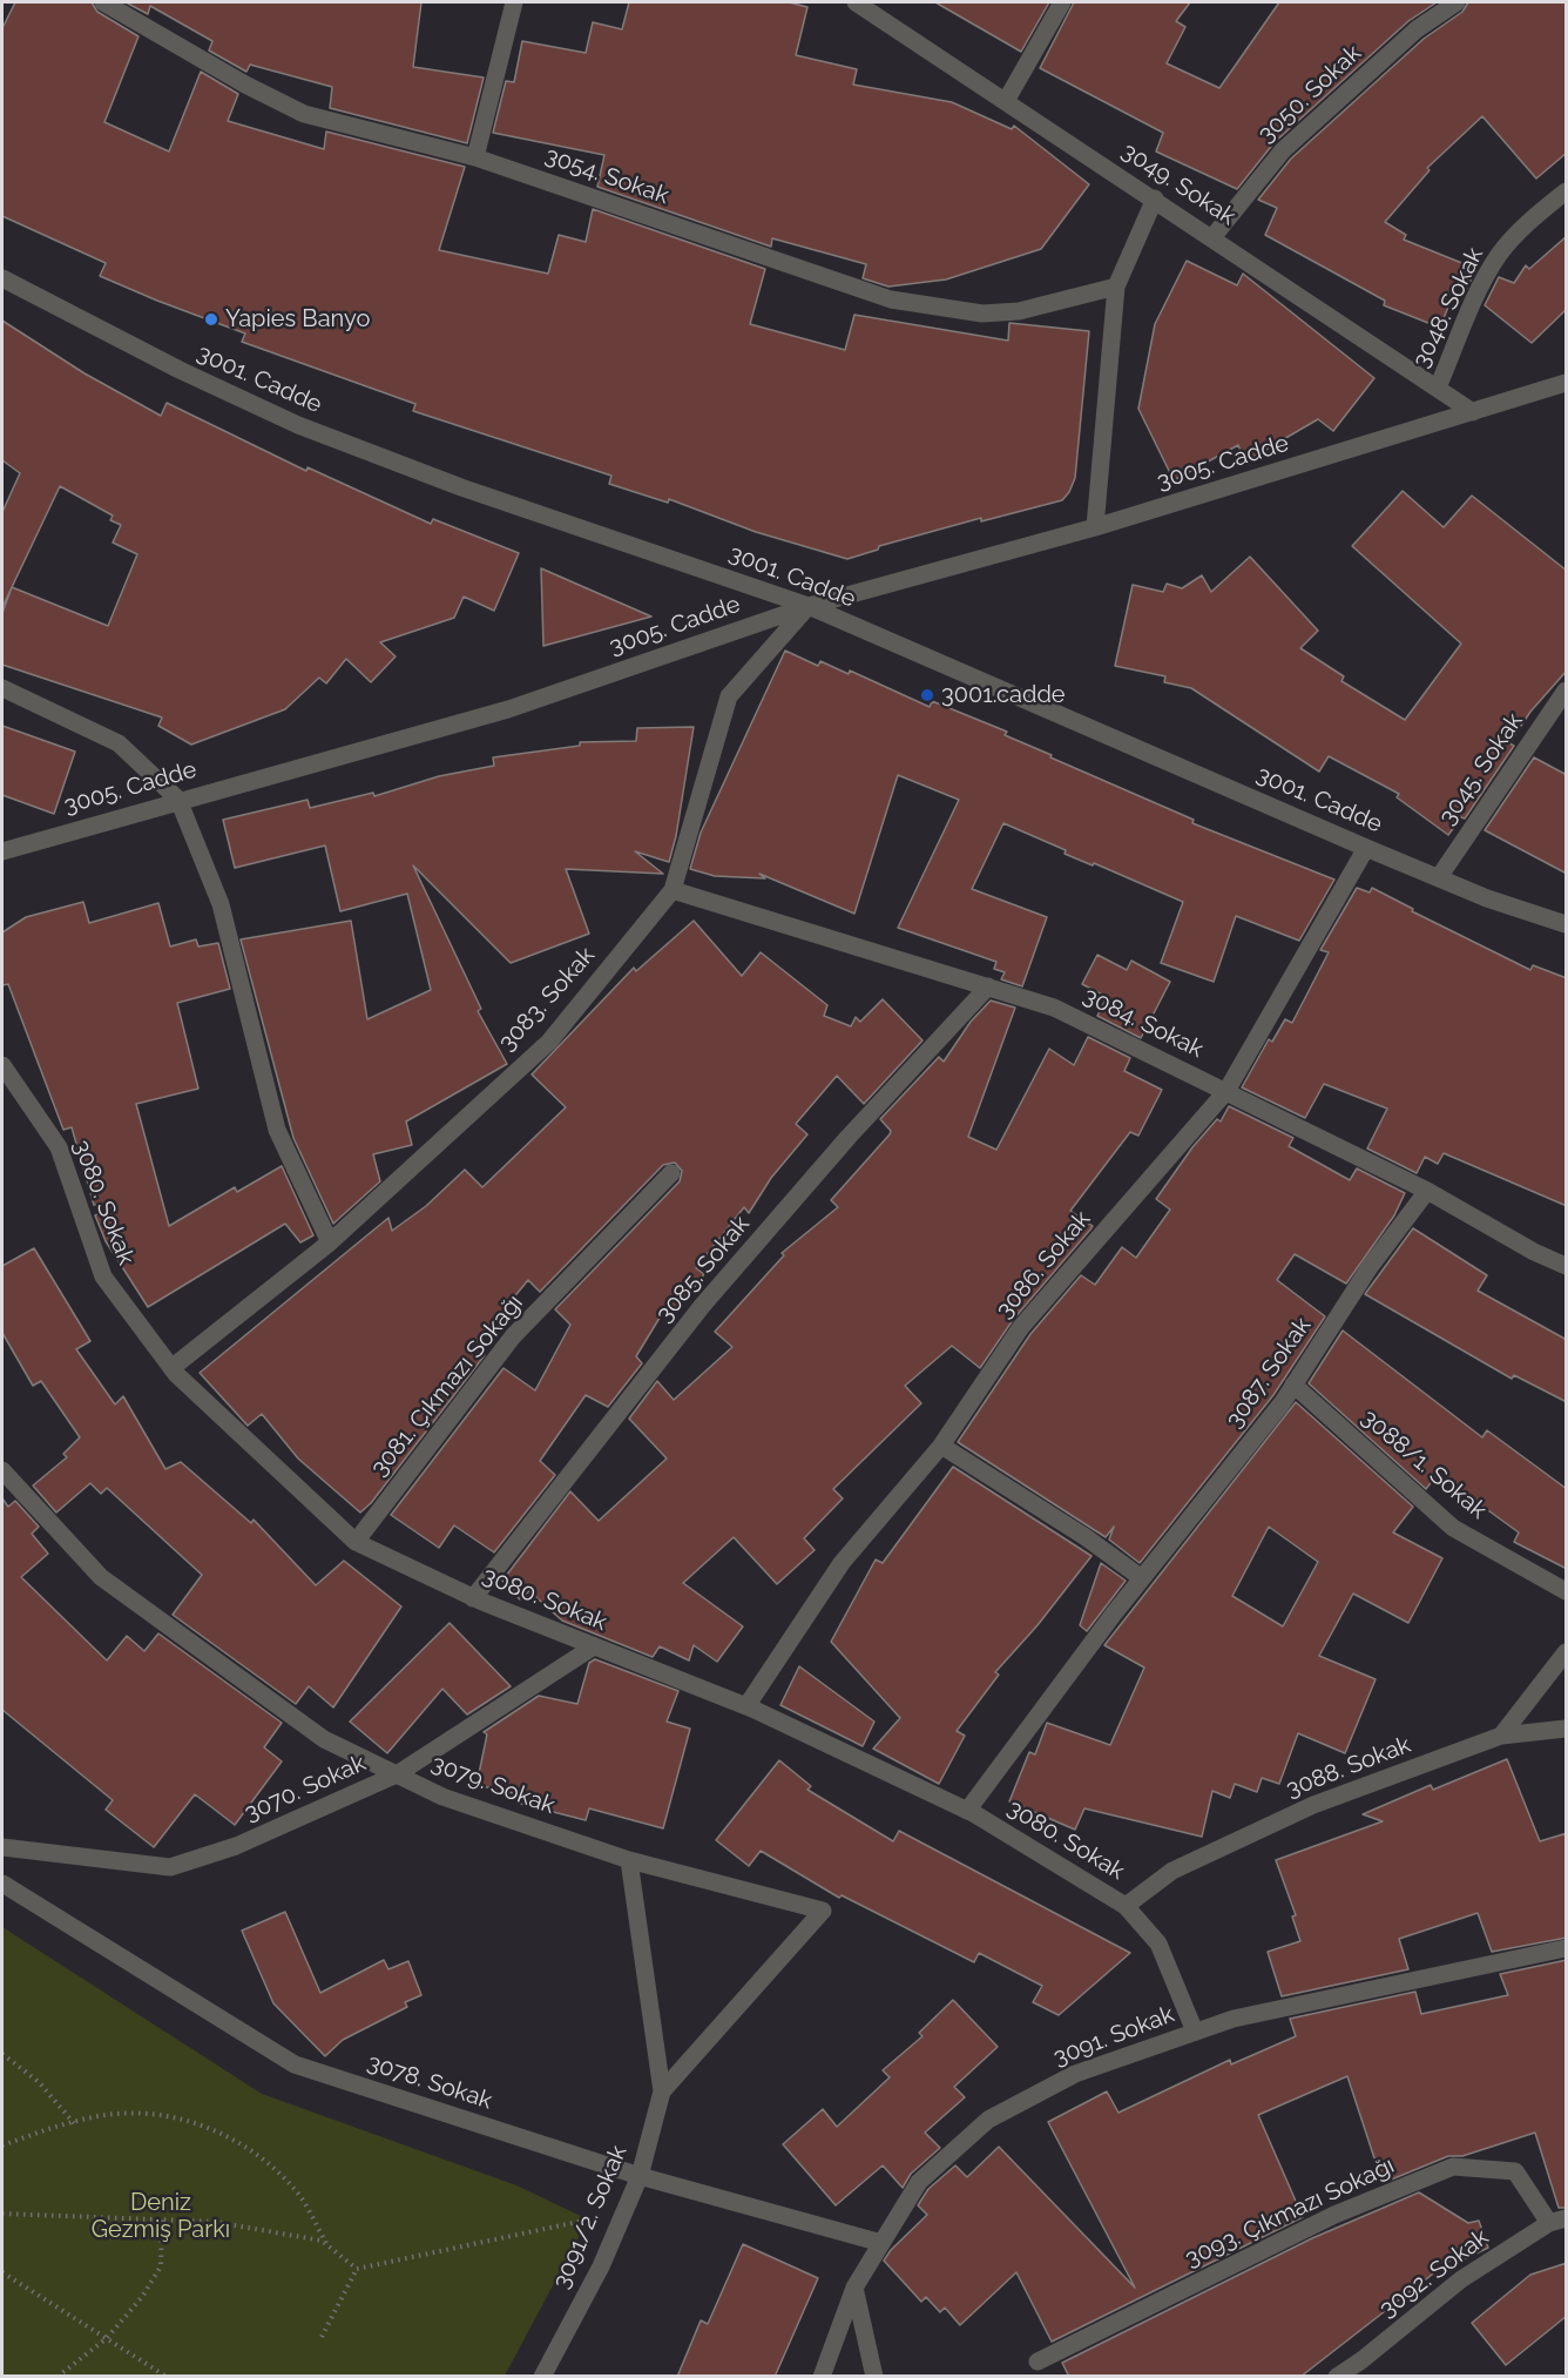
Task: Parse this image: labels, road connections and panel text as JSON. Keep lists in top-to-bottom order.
{
  "streets": {
    "street": [
      "3050. Sokak",
      "3054. Sokak",
      "3049. Sokak",
      "3048. Sokak",
      "3001. Cadde",
      "3005. Cadde",
      "3045. Sokak",
      "3083. Sokak",
      "3084. Sokak",
      "3080. Sokak",
      "3086. Sokak",
      "3085. Sokak",
      "3087. Sokak",
      "3081. Çıkmazı Sokağı",
      "3088/1. Sokak",
      "3088. Sokak",
      "3079. Sokak",
      "3070. Sokak",
      "3091. Sokak",
      "3078. Sokak",
      "3093. Çıkmazı Sokağı",
      "3091/2. Sokak",
      "3092. Sokak"
    ]
  },
  "crossings": [
    ["3050. Sokak", "3049. Sokak"],
    ["3049. Sokak", "3048. Sokak"],
    ["3049. Sokak", "3005. Cadde"],
    ["3001. Cadde", "3005. Cadde"],
    ["3001. Cadde", "3045. Sokak"],
    ["3001. Cadde", "3083. Sokak"],
    ["3001. Cadde", "3086. Sokak"],
    ["3005. Cadde", "3083. Sokak"],
    ["3083. Sokak", "3084. Sokak"],
    ["3083. Sokak", "3080. Sokak"],
    ["3084. Sokak", "3086. Sokak"],
    ["3084. Sokak", "3085. Sokak"],
    ["3084. Sokak", "3087. Sokak"],
    ["3080. Sokak", "3086. Sokak"],
    ["3080. Sokak", "3085. Sokak"],
    ["3080. Sokak", "3087. Sokak"],
    ["3080. Sokak", "3081. Çıkmazı Sokağı"],
    ["3080. Sokak", "3088. Sokak"],
    ["3080. Sokak", "3070. Sokak"],
    ["3080. Sokak", "3091. Sokak"],
    ["3087. Sokak", "3088/1. Sokak"],
    ["3079. Sokak", "3070. Sokak"],
    ["3079. Sokak", "3091/2. Sokak"],
    ["3091. Sokak", "3078. Sokak"],
    ["3078. Sokak", "3091/2. Sokak"],
    ["3093. Çıkmazı Sokağı", "3092. Sokak"]
  ],
  "parks": ["Deniz Gezmiş Parkı"],
  "places": ["Yapies Banyo", "3001.cadde"]
}
